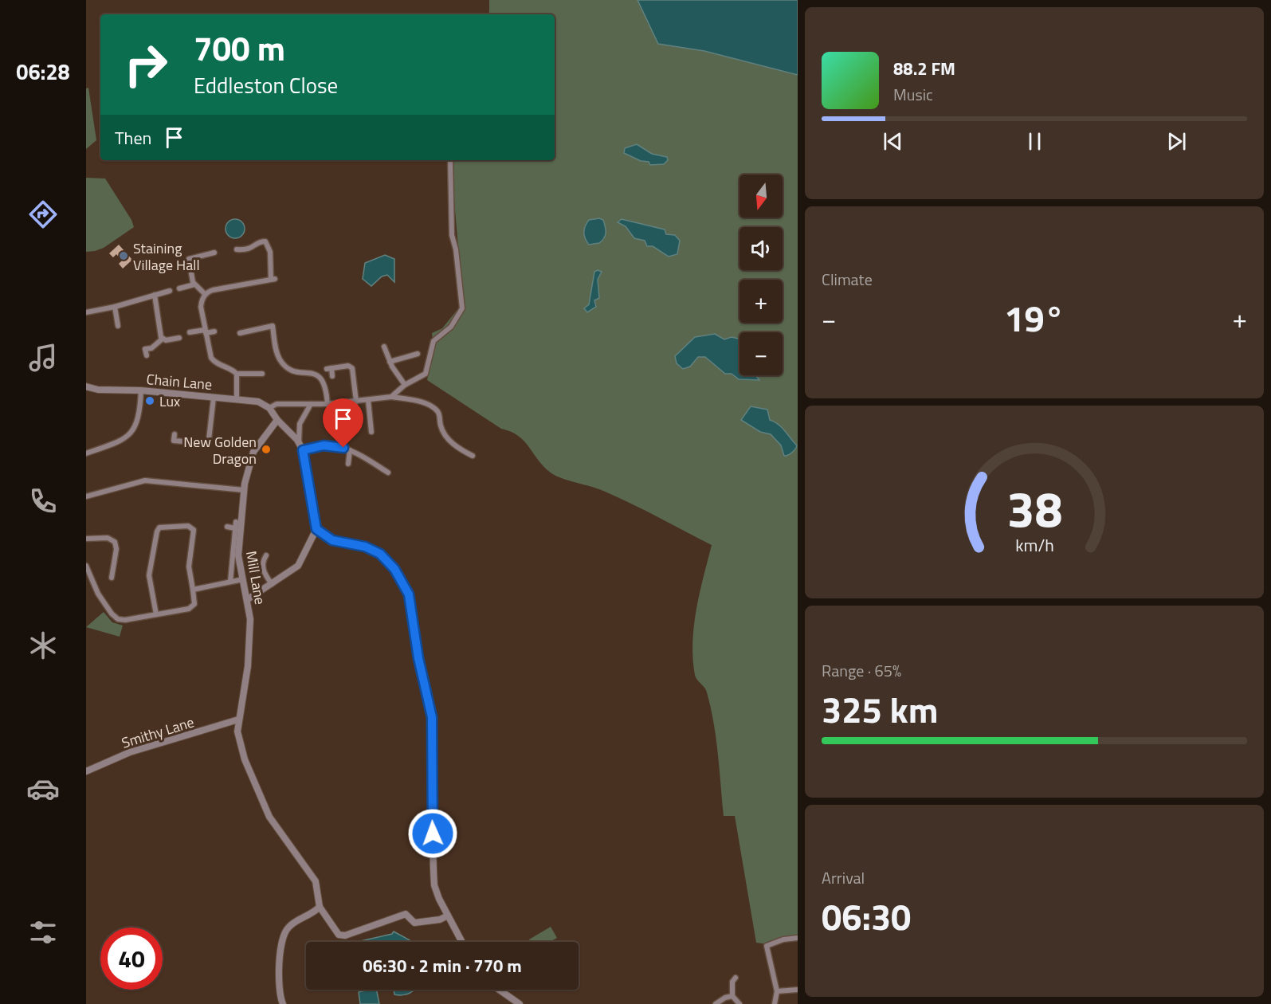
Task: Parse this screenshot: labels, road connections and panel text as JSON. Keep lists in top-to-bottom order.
{
  "streets": {
    "street": ["Chain Lane", "Mill Lane", "Smithy Lane"]
  },
  "crossings": [
    ["Mill Lane", "Smithy Lane"]
  ],
  "places": ["Staining Village Hall", "Lux", "New Golden Dragon"],
  "north": "bottom",
  "page": {
    "tabs": "06:28",
    "turn": ["700 m", "Eddleston Close"],
    "song": ["88.2 FM", "Music"],
    "then": "Then",
    "map_buttons": ["+", "−"],
    "tile": [
      "Climate",
      ["Range · 65%", "325 km"],
      ["Arrival", "06:30"]
    ],
    "heat": ["−", "19°", "+"],
    "limit": "40",
    "trip": "06:30 · 2 min · 770 m",
    "gauge": ["38", "km/h"]
  }
}
